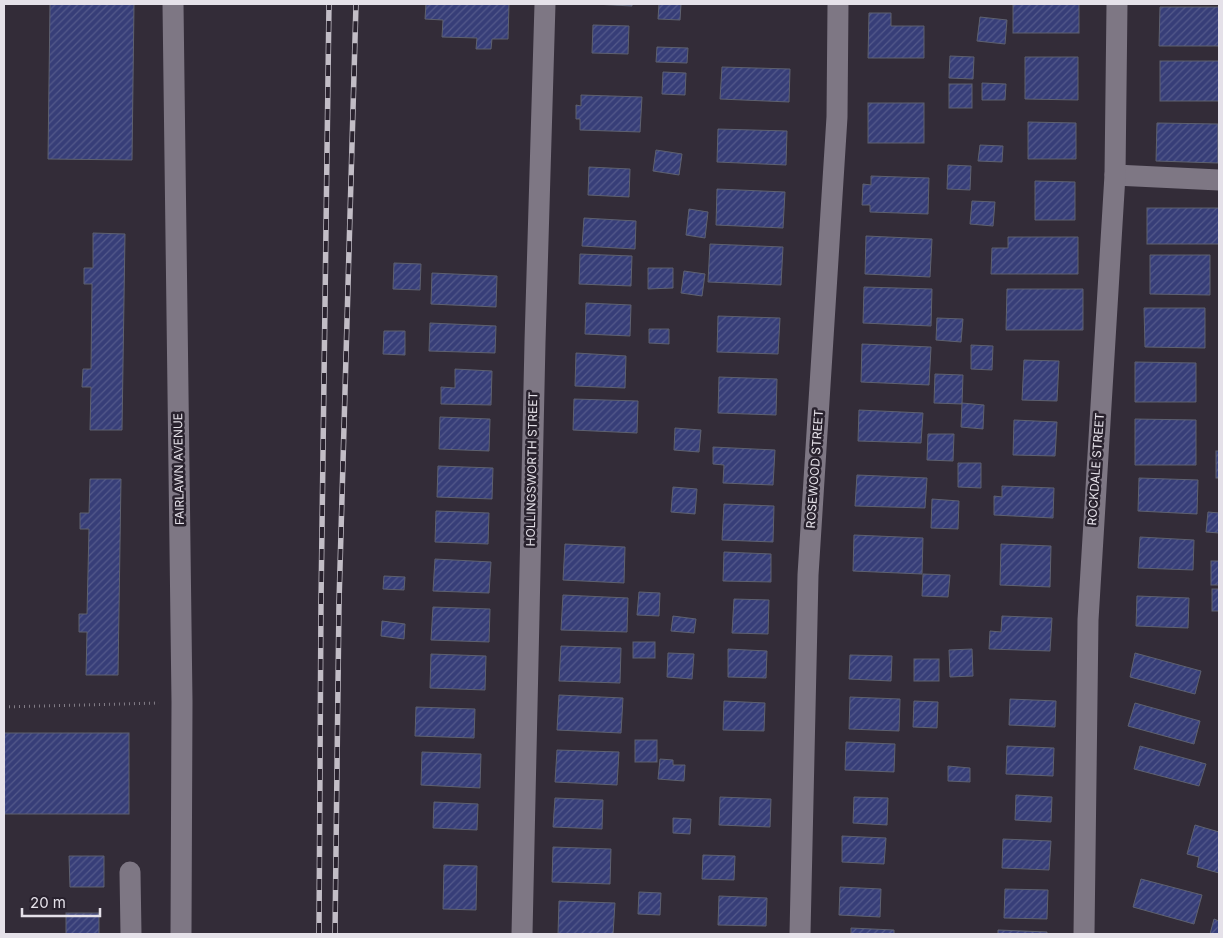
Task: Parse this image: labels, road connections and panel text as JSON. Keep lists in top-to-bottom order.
{
  "streets": {
    "street": [
      "FAIRLAWN AVENUE",
      "HOLLINGSWORTH STREET",
      "ROSEWOOD STREET",
      "ROCKDALE STREET"
    ]
  },
  "scale_bar": "20 m"
}
